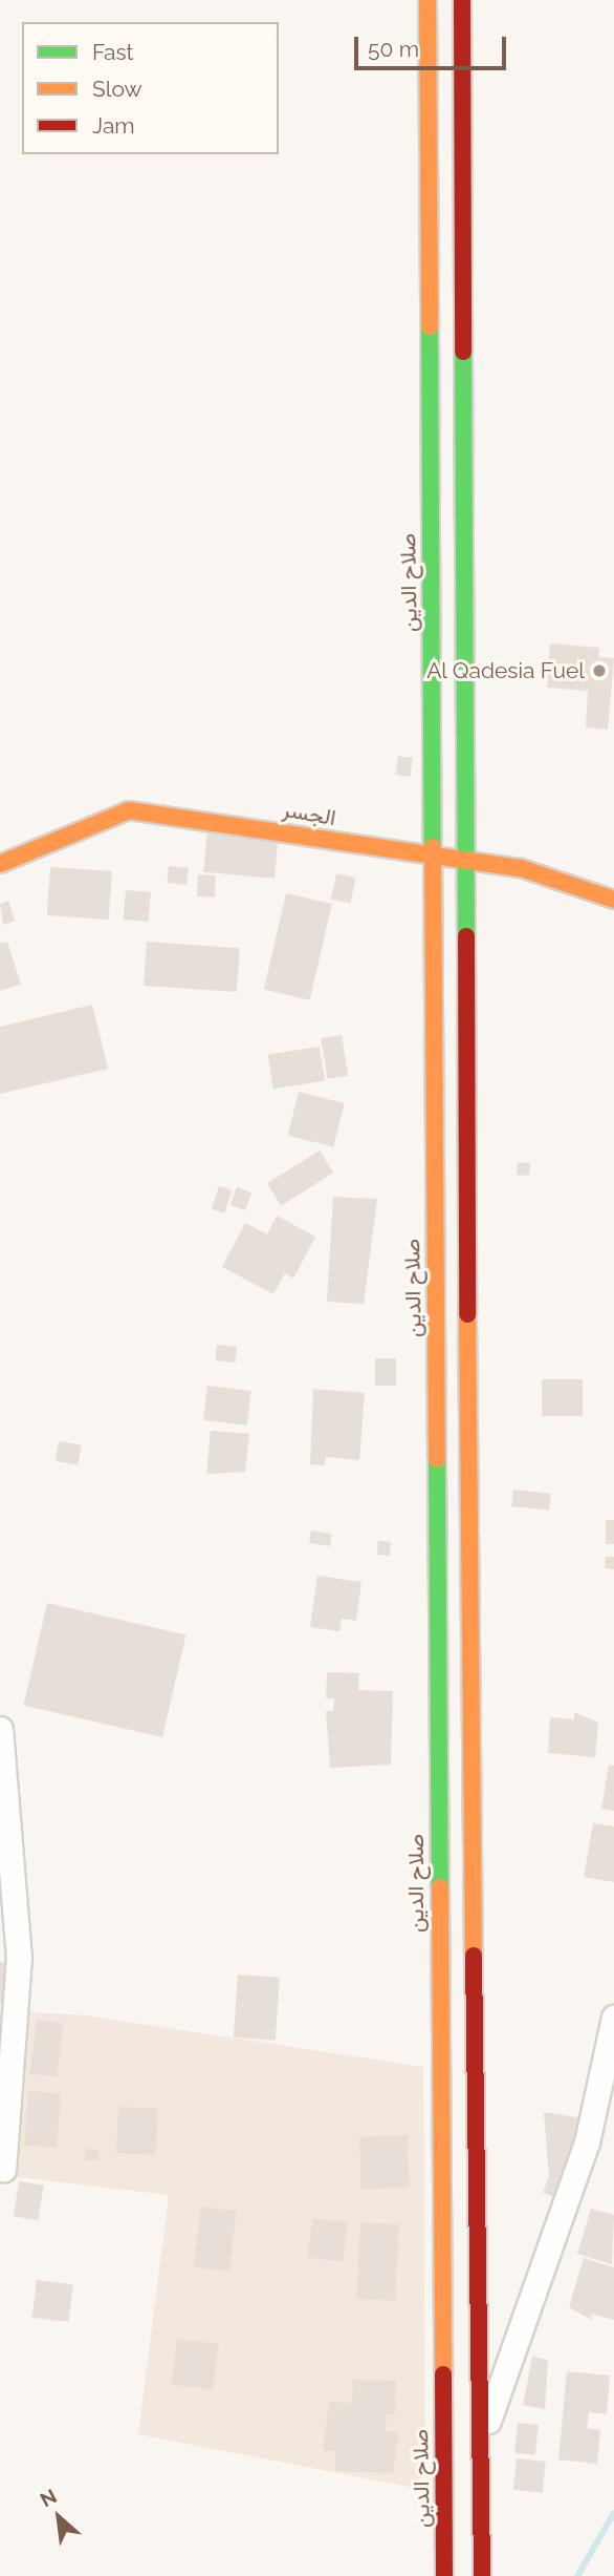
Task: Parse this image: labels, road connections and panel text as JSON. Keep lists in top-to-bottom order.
{
  "streets": {
    "main road": ["صلاح الدين", "الجسر"]
  },
  "crossings": [
    ["صلاح الدين", "الجسر"]
  ],
  "places": ["Al Qadesia Fuel"],
  "legend": ["Fast", "Slow", "Jam"],
  "scale_bar": "50 m",
  "north": "top left"
}
